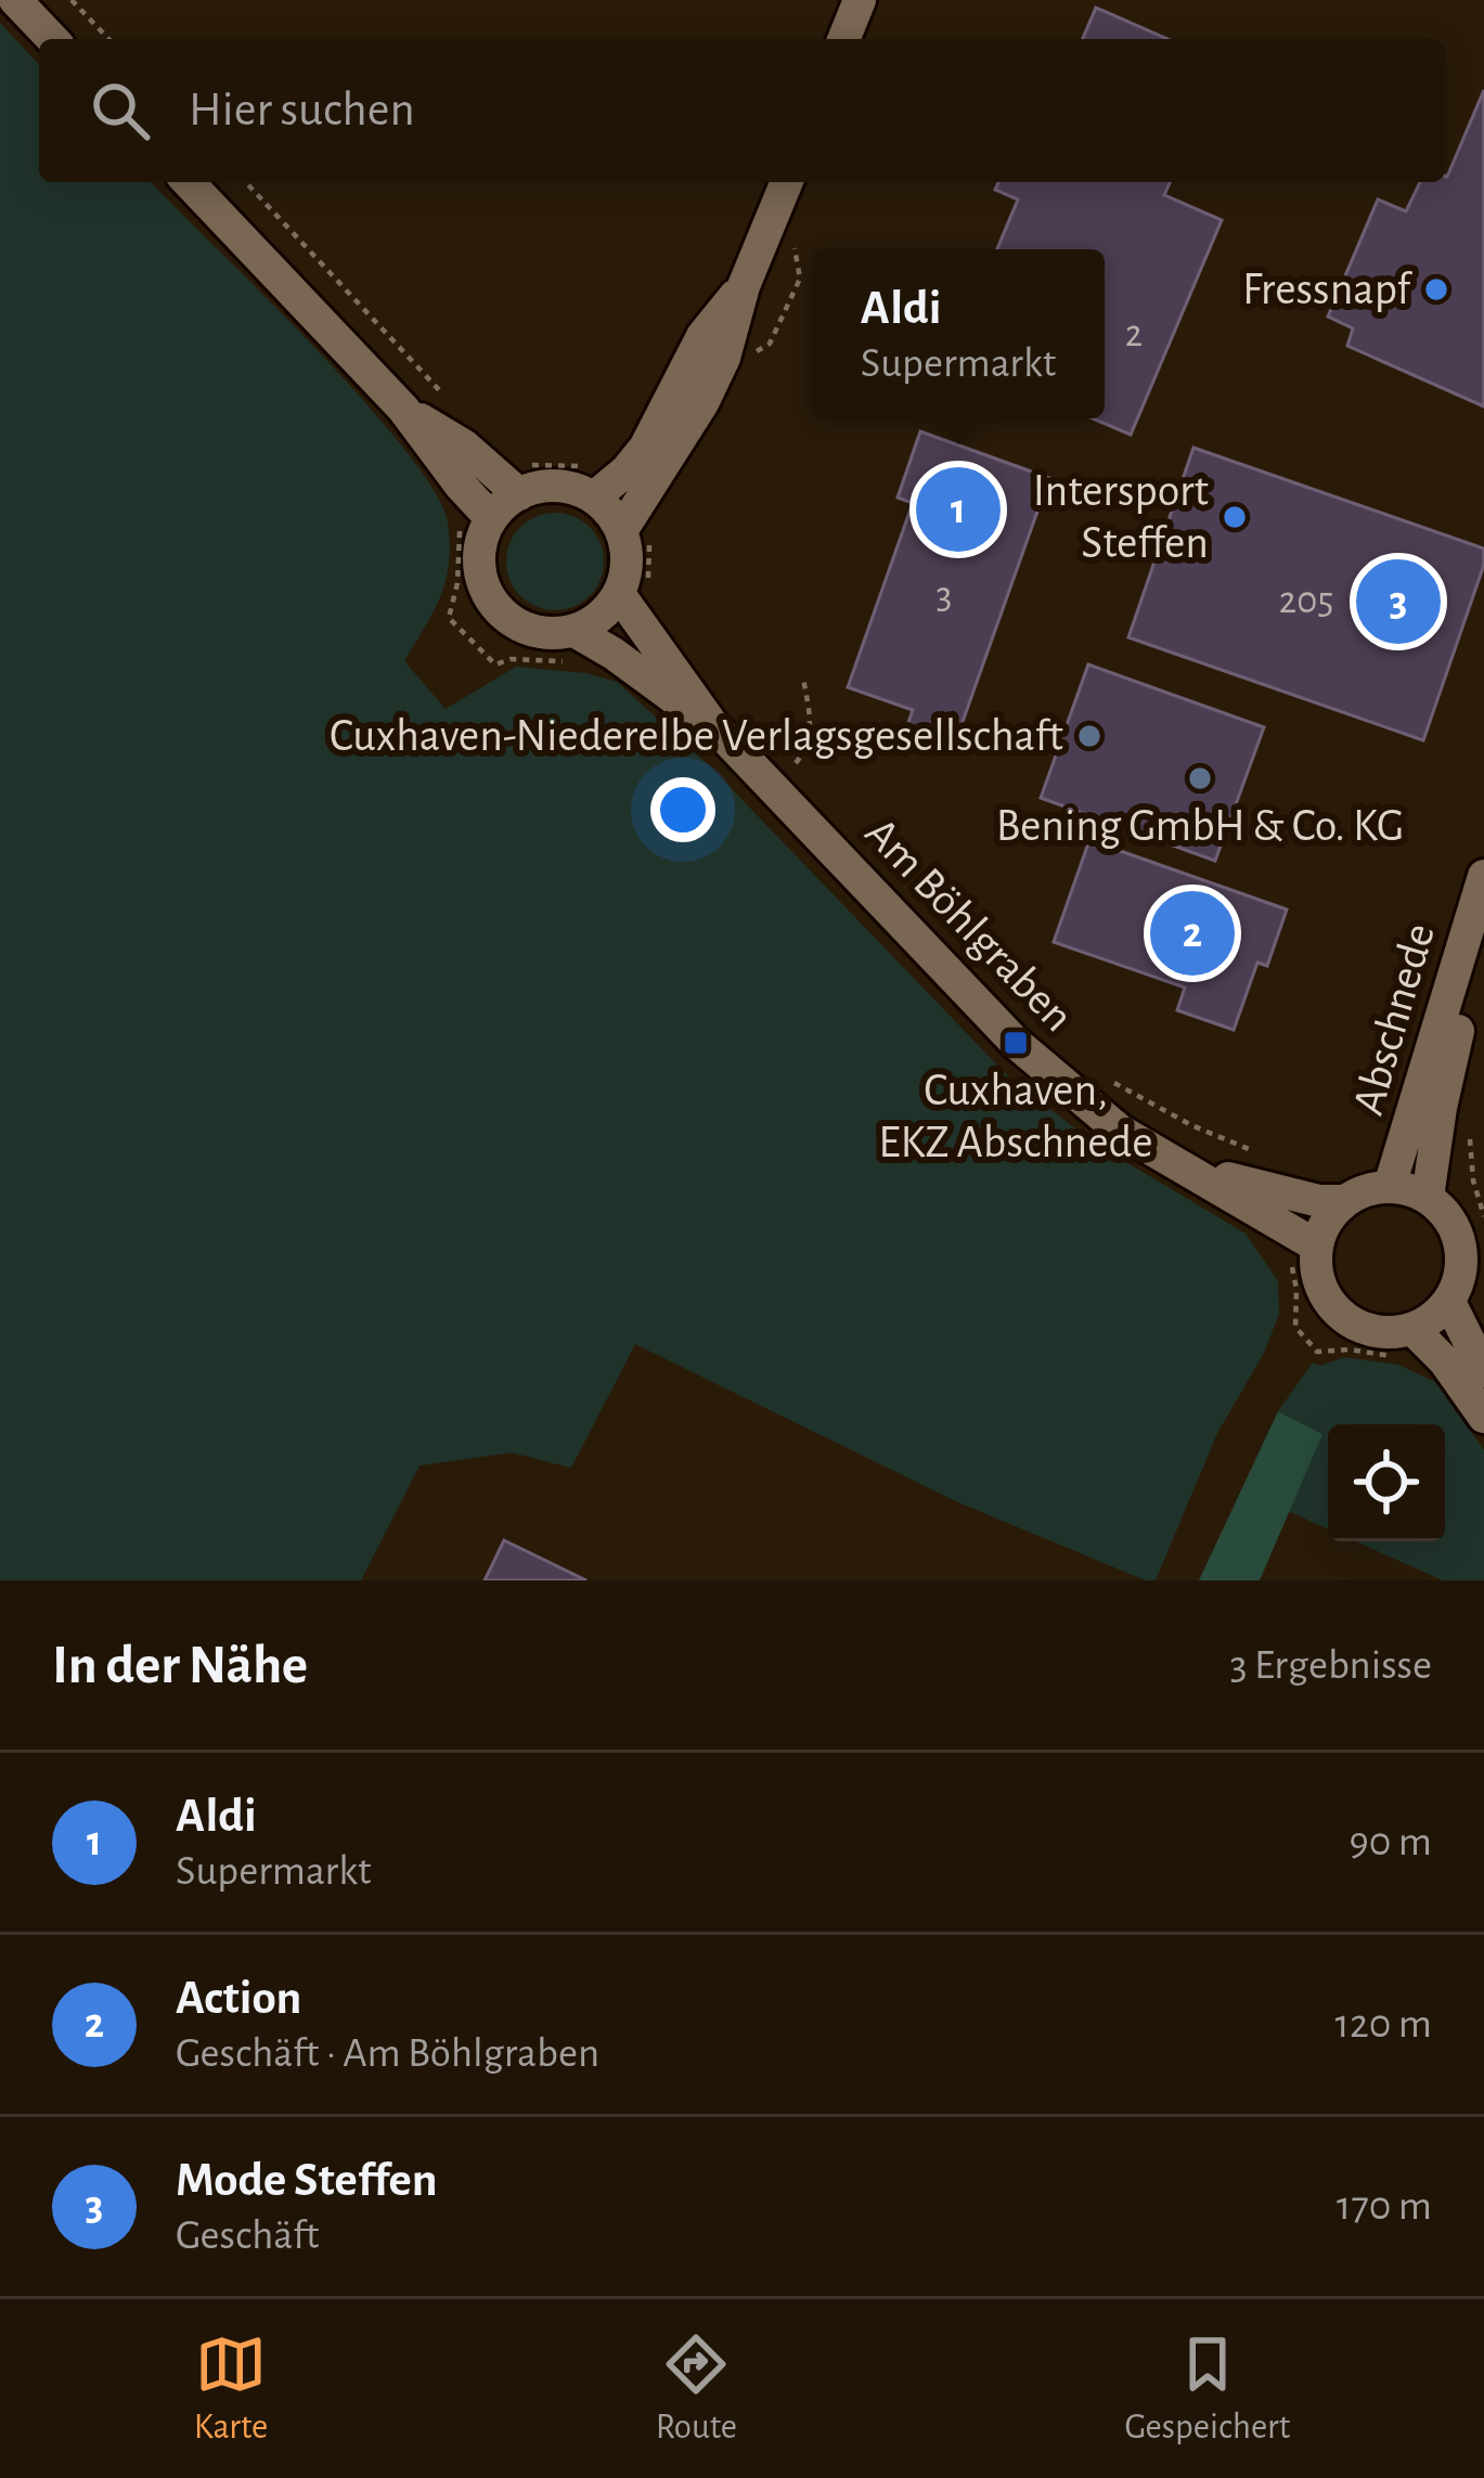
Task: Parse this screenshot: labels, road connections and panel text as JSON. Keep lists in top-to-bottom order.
{
  "streets": {
    "street": ["Am Böhlgraben", "Abschnede"]
  },
  "crossings": [
    ["Am Böhlgraben", "Abschnede"]
  ],
  "places": {
    "other": [
      "Fressnapf",
      "Intersport Steffen",
      "Cuxhaven-Niederelbe Verlagsgesellschaft",
      "Bening GmbH & Co. KG"
    ],
    "transit": ["Cuxhaven, EKZ Abschnede"]
  },
  "house_numbers": ["2", "3", "205"],
  "page": {
    "search": "Hier suchen",
    "popup": ["Aldi", "Supermarkt"],
    "pins": ["1", "3", "2"],
    "heading": ["In der Nähe", "3 Ergebnisse"],
    "list": [
      {
        "mark": "1",
        "name": "Aldi",
        "note": "Supermarkt",
        "value": "90 m"
      },
      {
        "mark": "2",
        "name": "Action",
        "note": "Geschäft · Am Böhlgraben",
        "value": "120 m"
      },
      {
        "mark": "3",
        "name": "Mode Steffen",
        "note": "Geschäft",
        "value": "170 m"
      }
    ],
    "nav": ["Karte", "Route", "Gespeichert"]
  }
}
